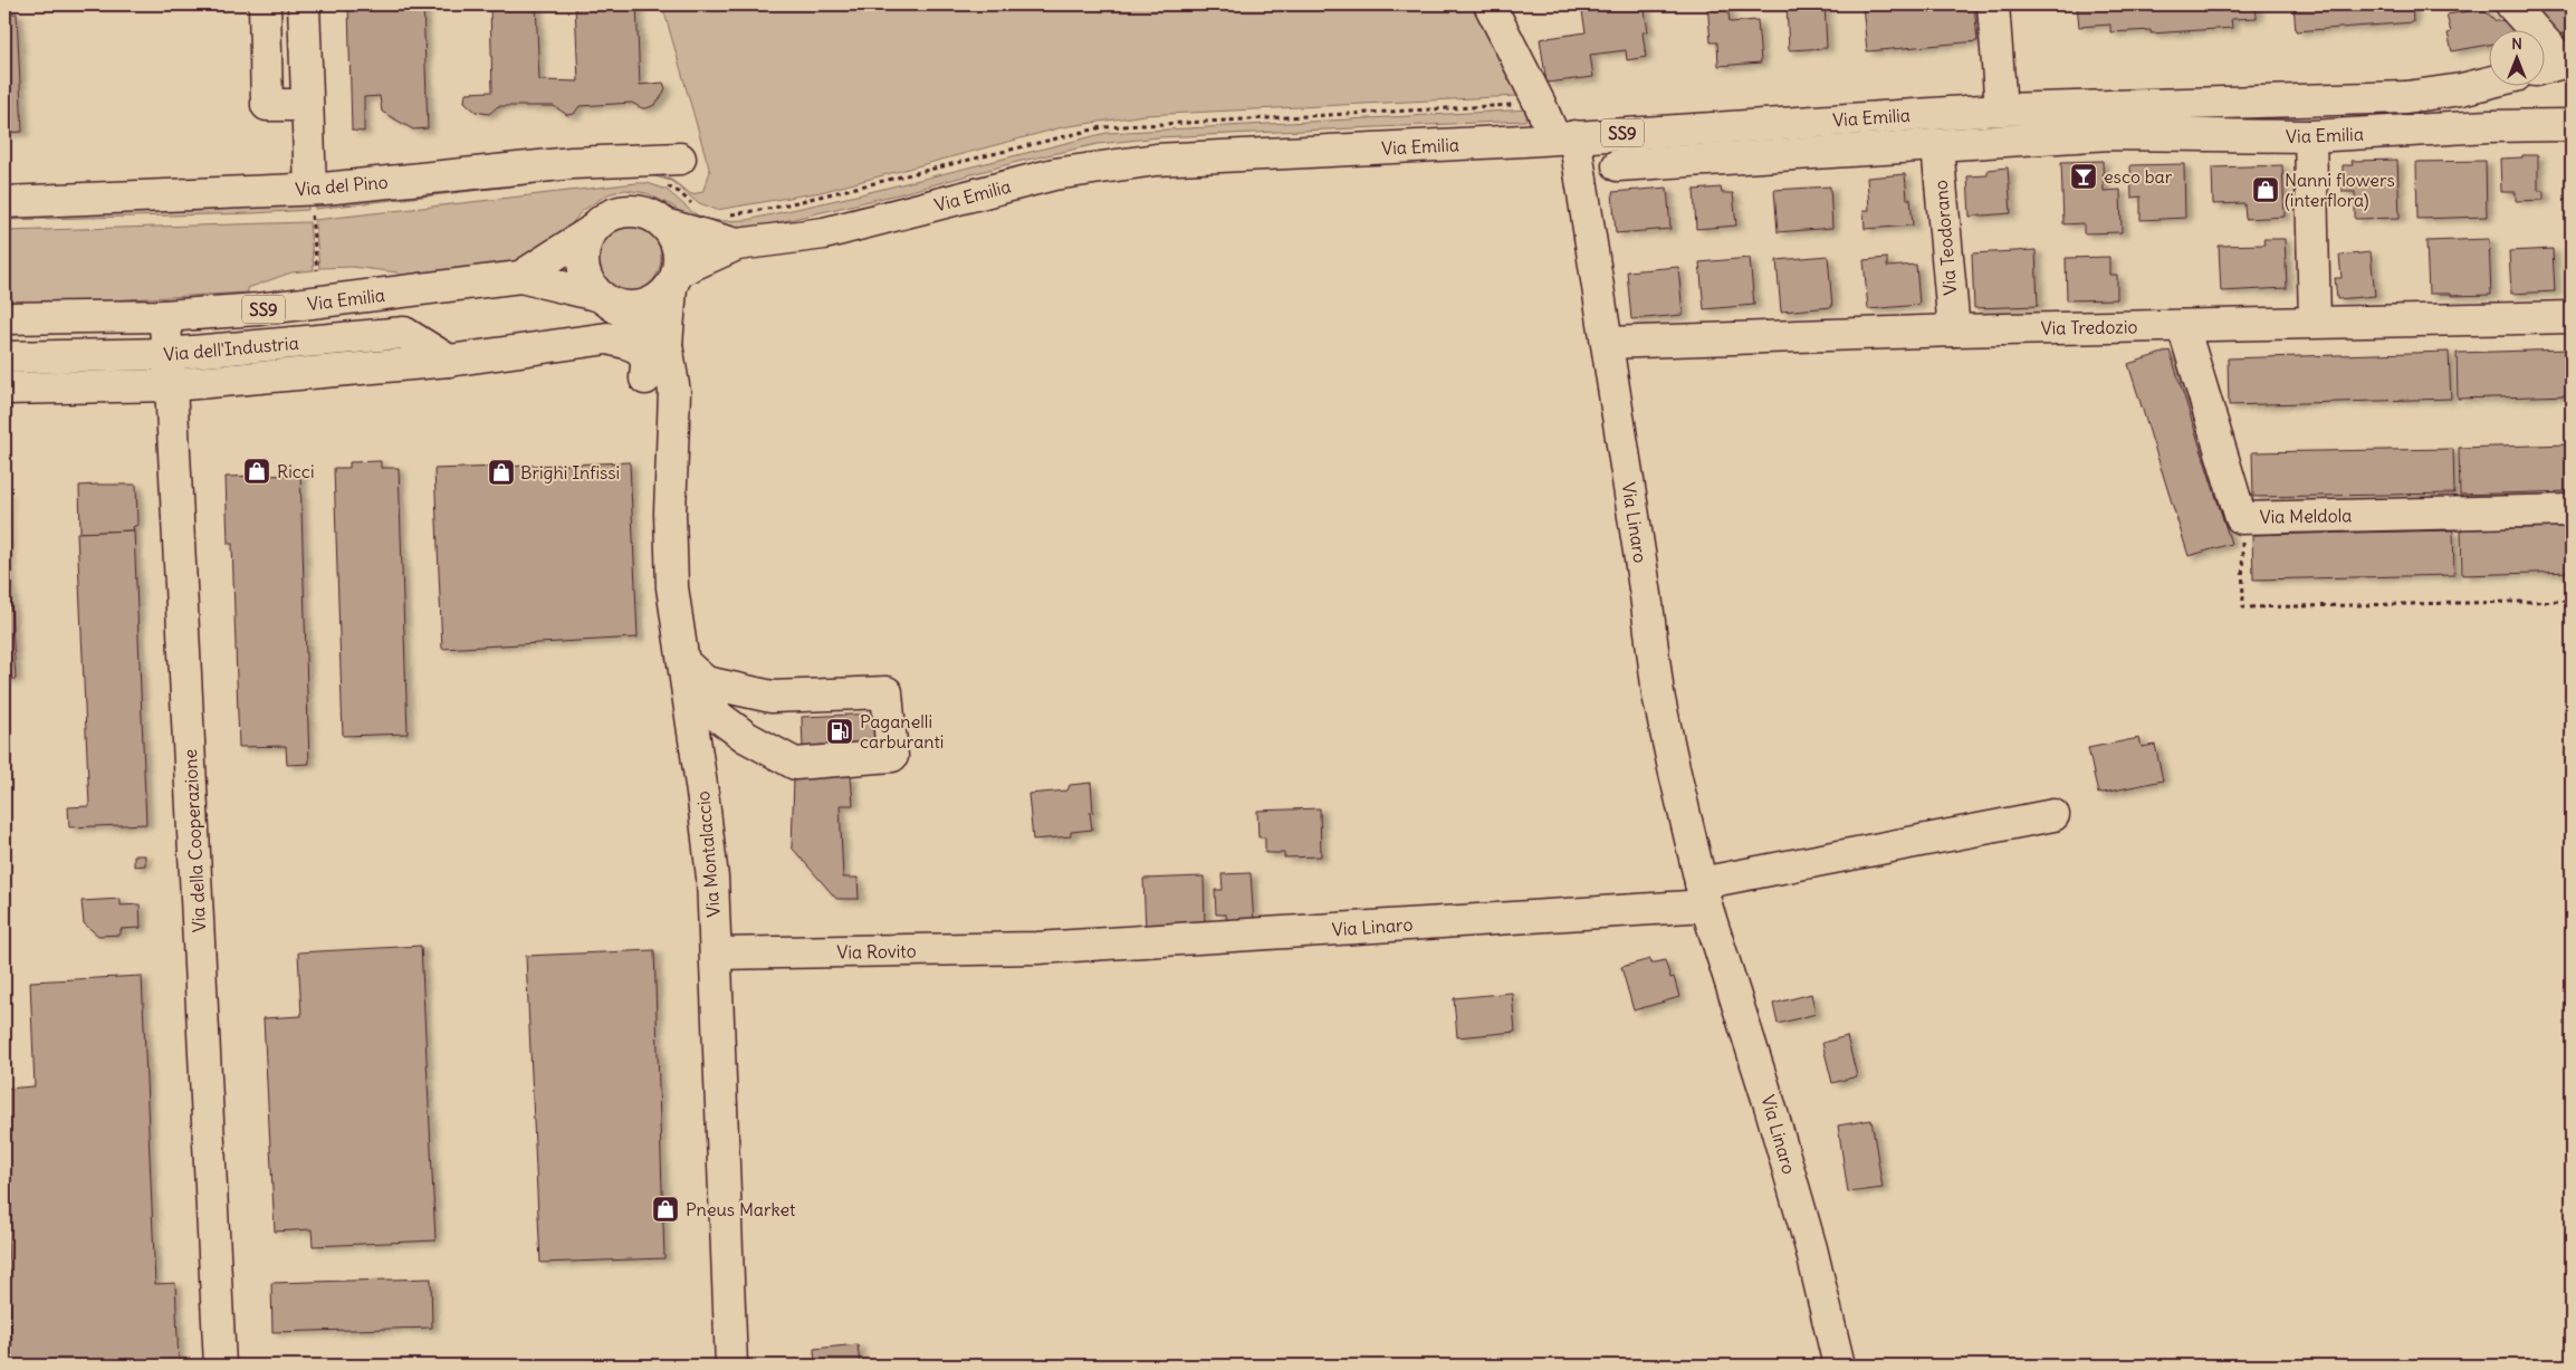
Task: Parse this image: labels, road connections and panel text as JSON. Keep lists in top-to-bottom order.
{
  "streets": {
    "street": [
      "Via Emilia",
      "SS9",
      "Via del Pino",
      "Via Teodorano",
      "Via Tredozio",
      "Via dell'Industria",
      "Via Meldola",
      "Via Linaro",
      "Via della Cooperazione",
      "Via Montalaccio",
      "Via Rovito"
    ]
  },
  "crossings": [
    ["Via Emilia", "Via Teodorano"],
    ["Via Emilia", "Via Linaro"],
    ["Via Emilia", "Via della Cooperazione"],
    ["Via Emilia", "Via Montalaccio"],
    ["Via Teodorano", "Via Tredozio"],
    ["Via Tredozio", "Via Meldola"],
    ["Via Tredozio", "Via Linaro"],
    ["Via dell'Industria", "Via della Cooperazione"],
    ["Via Linaro", "Via Rovito"],
    ["Via Montalaccio", "Via Rovito"]
  ],
  "places": {
    "bar": ["esco bar"],
    "shop": [
      "Nanni flowers (interflora)",
      "Ricci",
      "Brighi Infissi",
      "Pneus Market"
    ],
    "fuel station": ["Paganelli carburanti"]
  },
  "north": "top"
}
